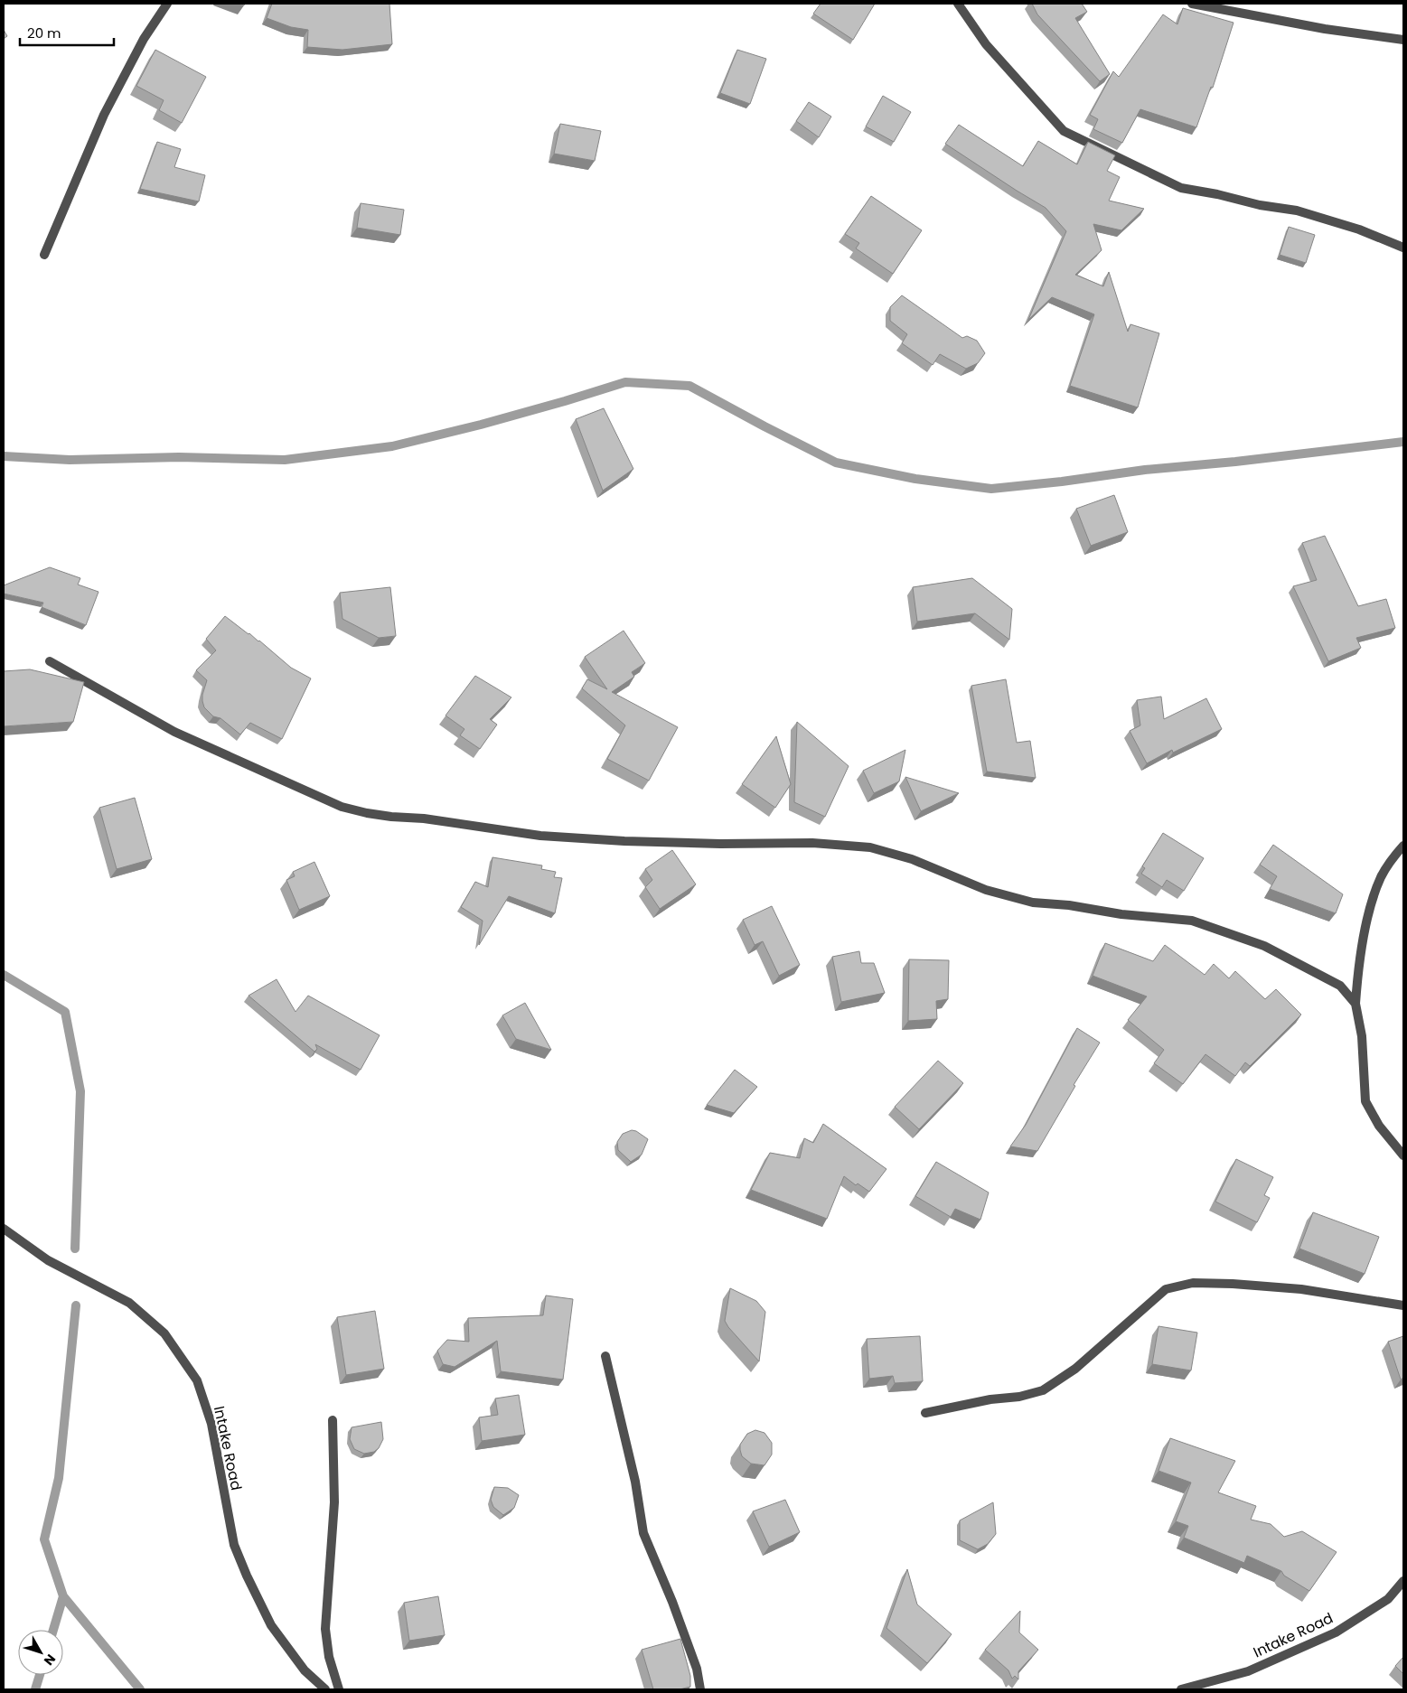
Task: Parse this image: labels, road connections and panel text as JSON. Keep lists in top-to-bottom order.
{
  "streets": {
    "street": ["Intake Road"]
  },
  "scale_bar": "20 m",
  "north": "bottom right"
}
